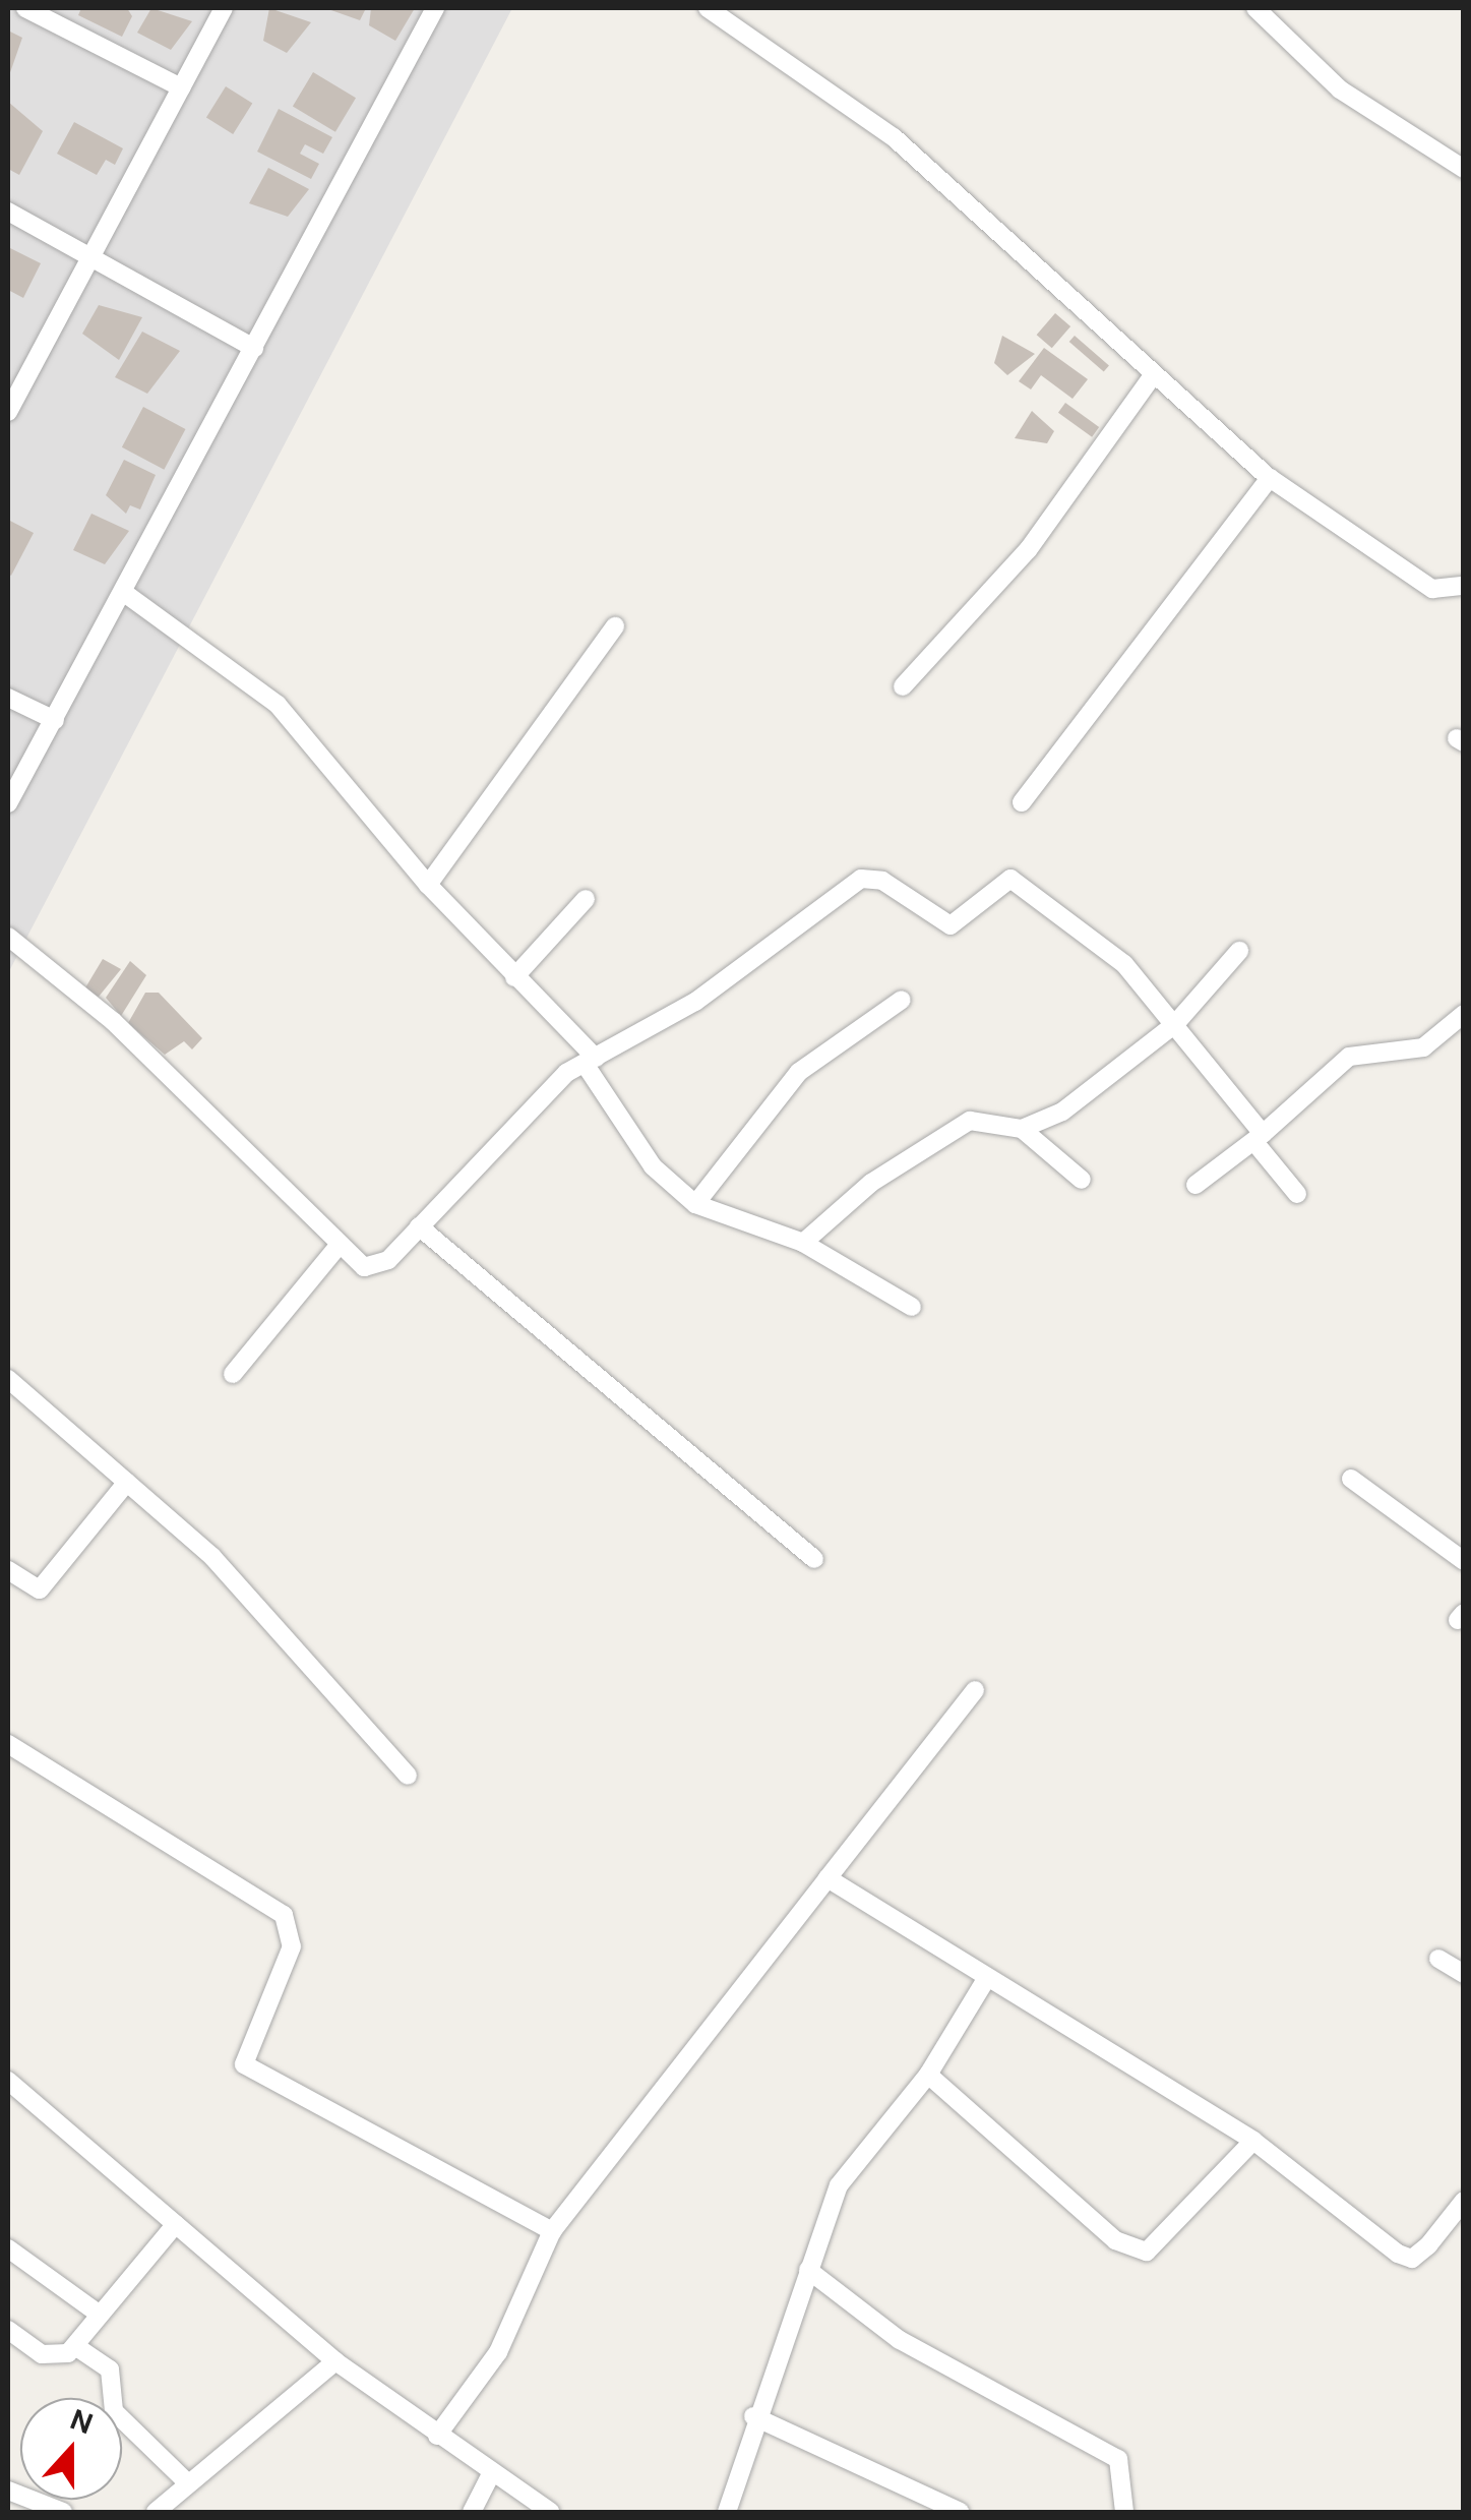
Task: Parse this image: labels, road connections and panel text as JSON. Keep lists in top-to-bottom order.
{
  "north": "top"
}
